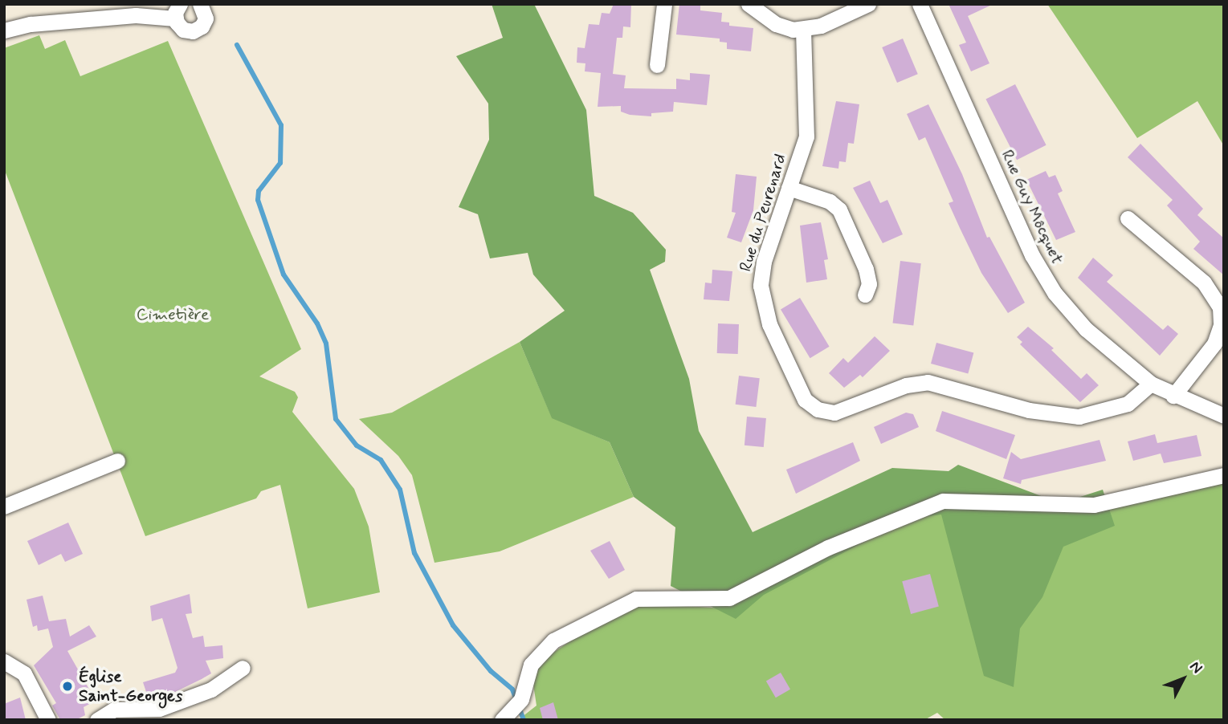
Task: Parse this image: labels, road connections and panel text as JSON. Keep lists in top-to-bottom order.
{
  "streets": {
    "street": ["Rue Guy Môcquet", "Rue du Peurenard"]
  },
  "crossings": [
    ["Rue Guy Môcquet", "Rue du Peurenard"]
  ],
  "parks": ["Cimetière"],
  "places": ["Église Saint-Georges"],
  "north": "top right"
}
